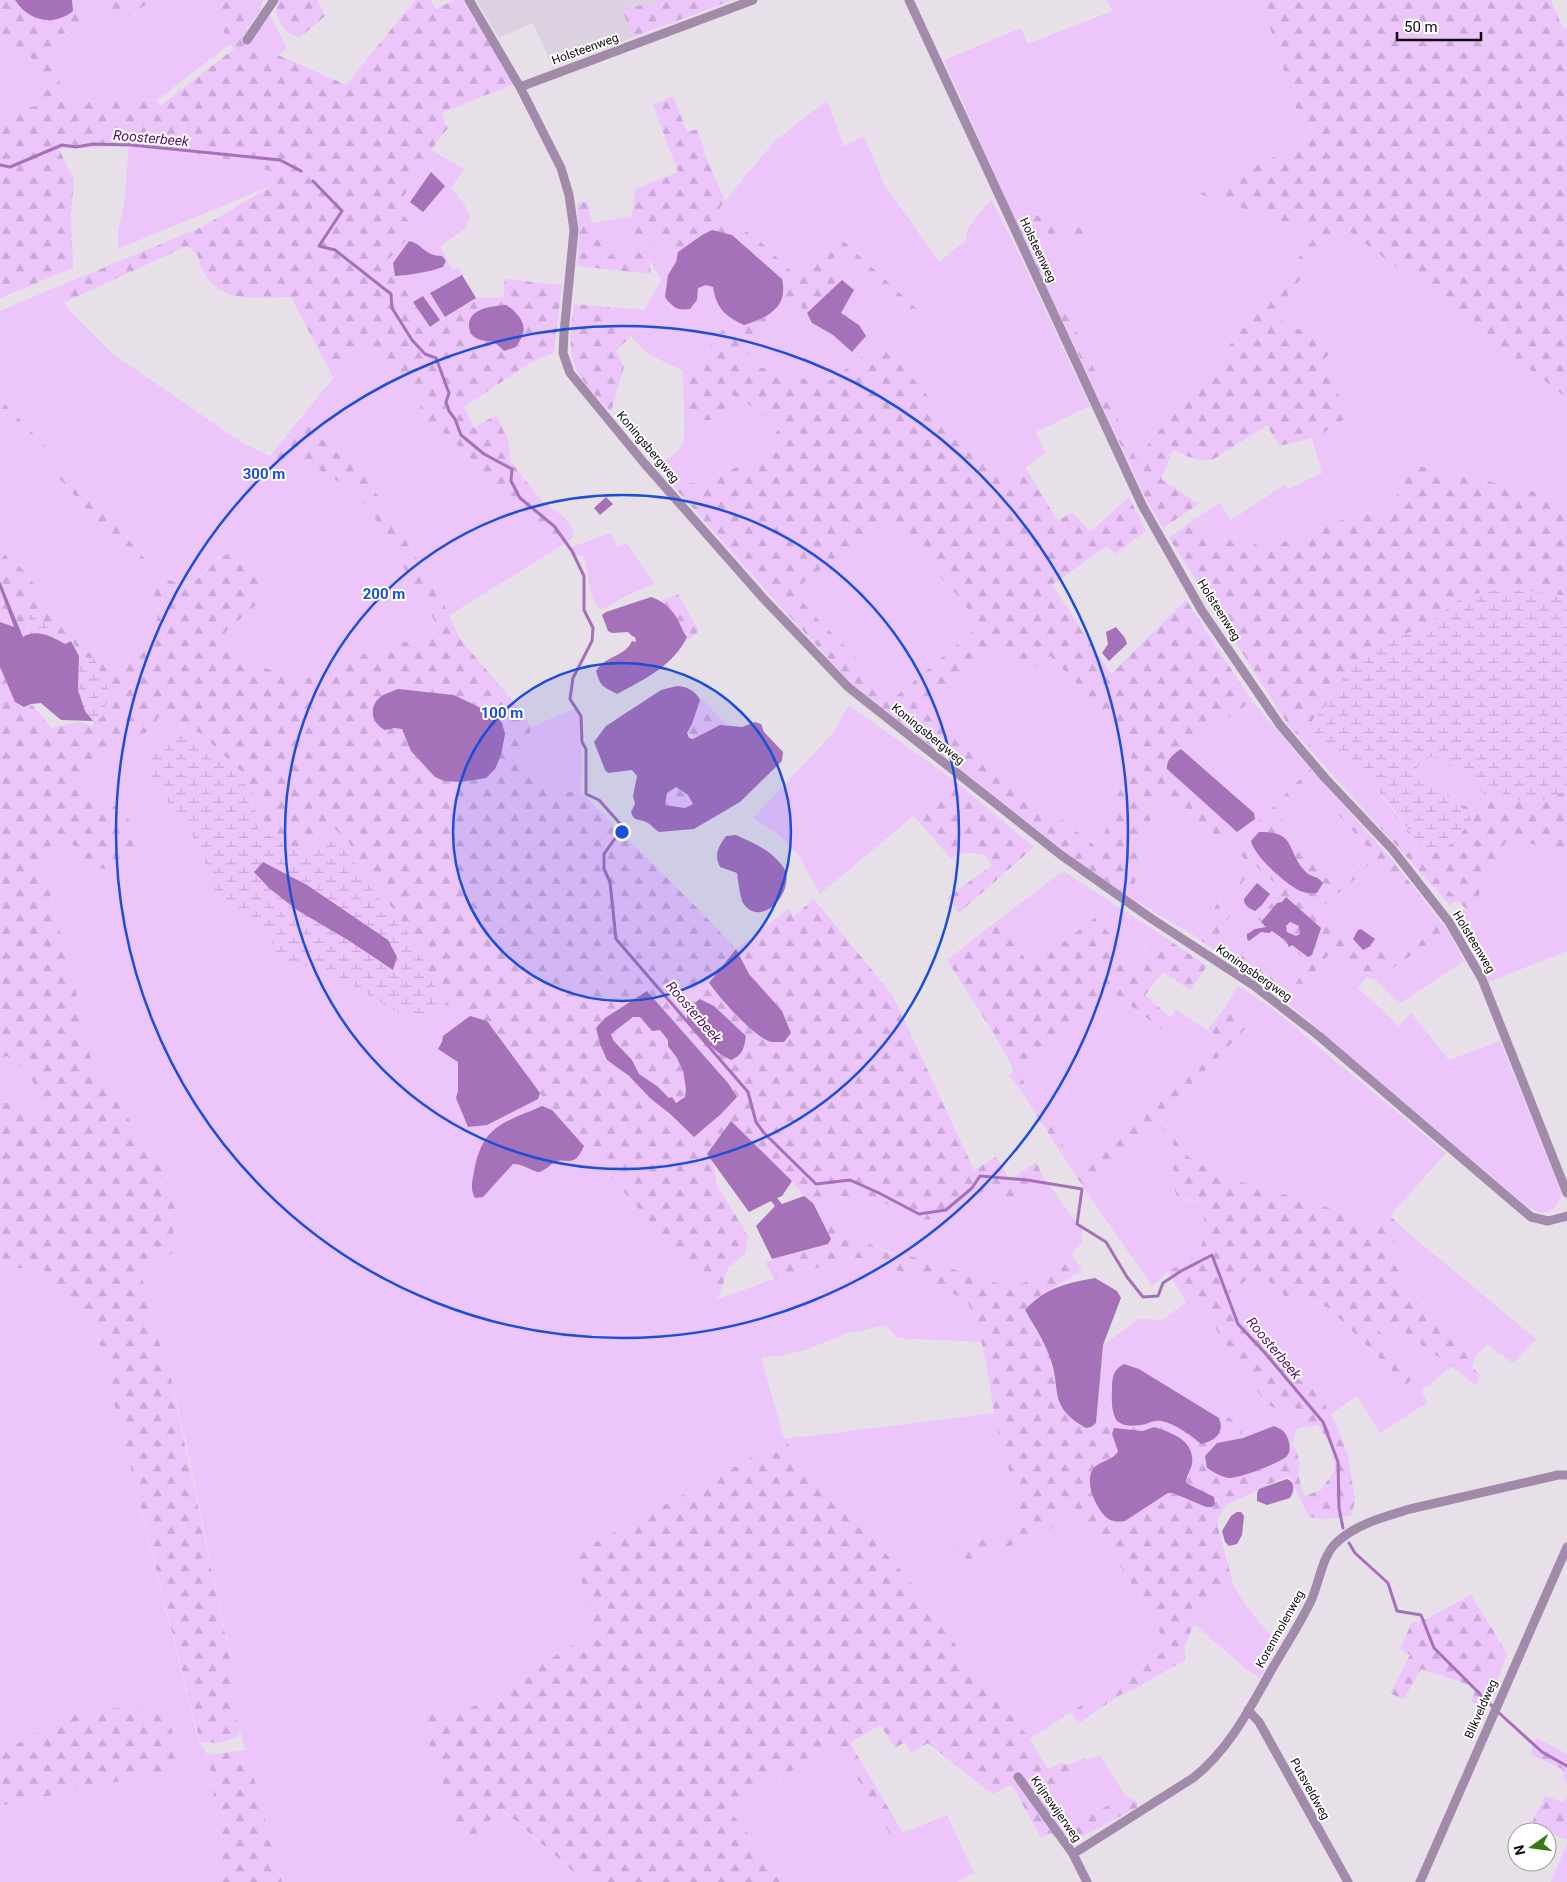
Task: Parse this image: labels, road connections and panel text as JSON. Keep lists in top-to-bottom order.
{
  "streets": {
    "street": [
      "Holsteenweg",
      "Koningsbergweg",
      "Korenmolenweg",
      "Blikveldweg",
      "Putsveldweg",
      "Krijnswijerweg"
    ]
  },
  "crossings": [
    ["Holsteenweg", "Koningsbergweg"],
    ["Korenmolenweg", "Putsveldweg"],
    ["Korenmolenweg", "Krijnswijerweg"]
  ],
  "water": ["Roosterbeek"],
  "scale_bar": "50 m",
  "north": "left",
  "rings": ["300 m", "200 m", "100 m"]
}
